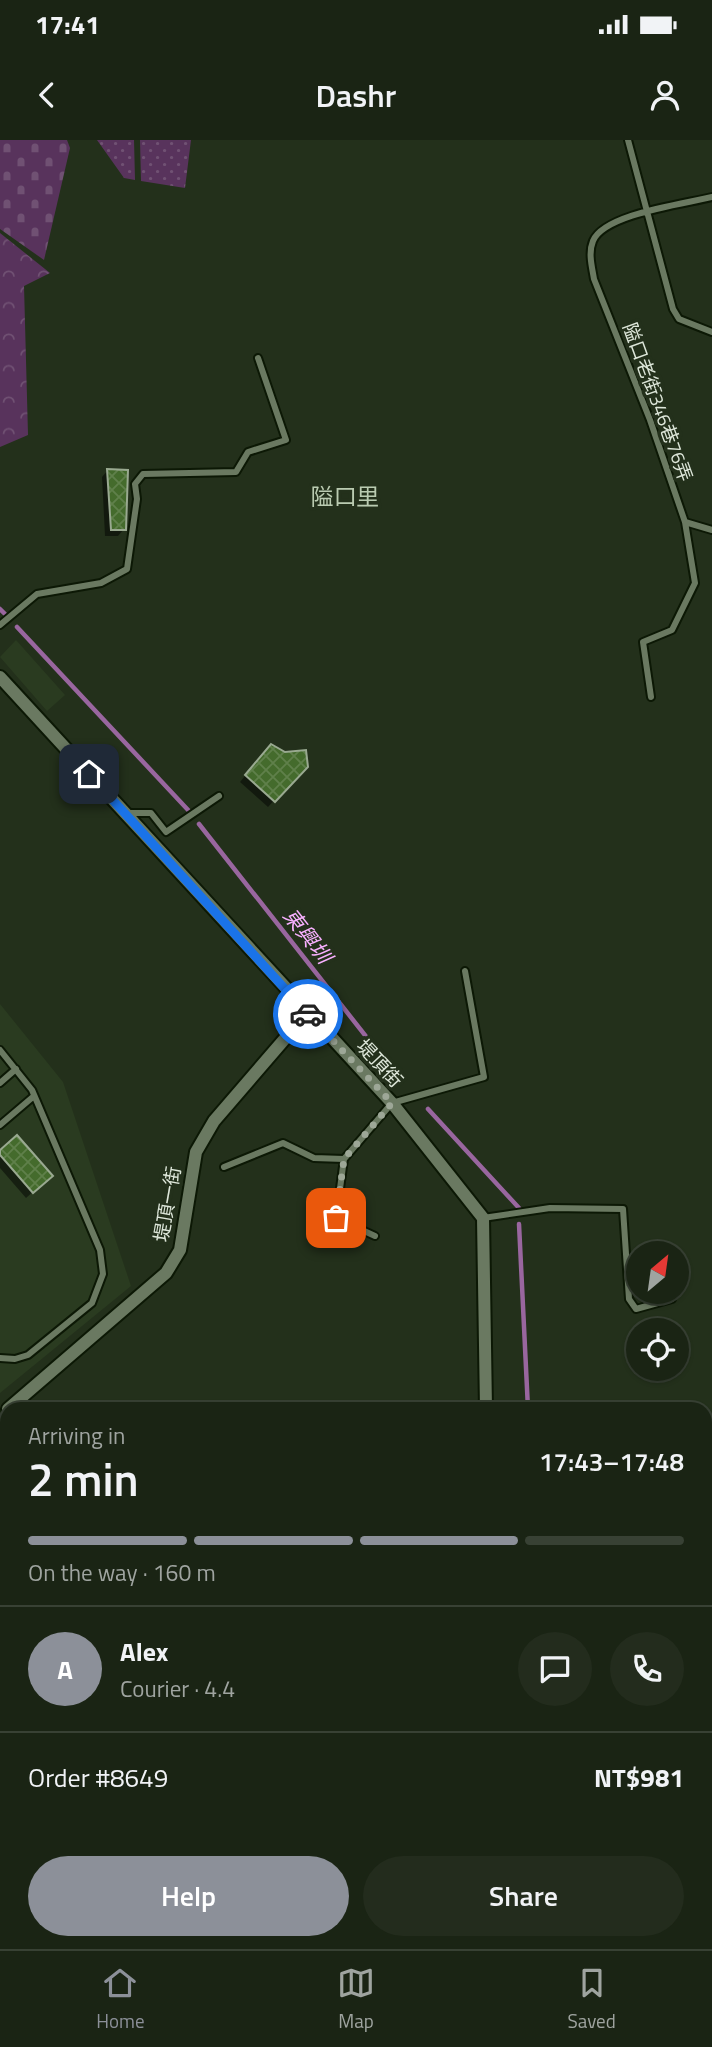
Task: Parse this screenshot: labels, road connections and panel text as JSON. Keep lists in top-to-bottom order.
{
  "streets": {
    "street": ["堤頂街", "堤頂一街"],
    "lane": ["隘口老街346巷76弄"]
  },
  "crossings": [
    ["堤頂街", "堤頂一街"]
  ],
  "districts": ["隘口里"],
  "water": ["東興圳"],
  "north": "top right",
  "page": {
    "status": "17:41",
    "header": "Dashr",
    "heading": ["2 min", "Arriving in", "17:43–17:48"],
    "panel": [
      "Alex",
      "Courier · 4.4",
      "Order #8649",
      "NT$981"
    ],
    "bar": "On the way · 160 m",
    "round": "A",
    "buttons": ["Help", "Share"],
    "tabs": ["Home", "Map", "Saved"]
  }
}
